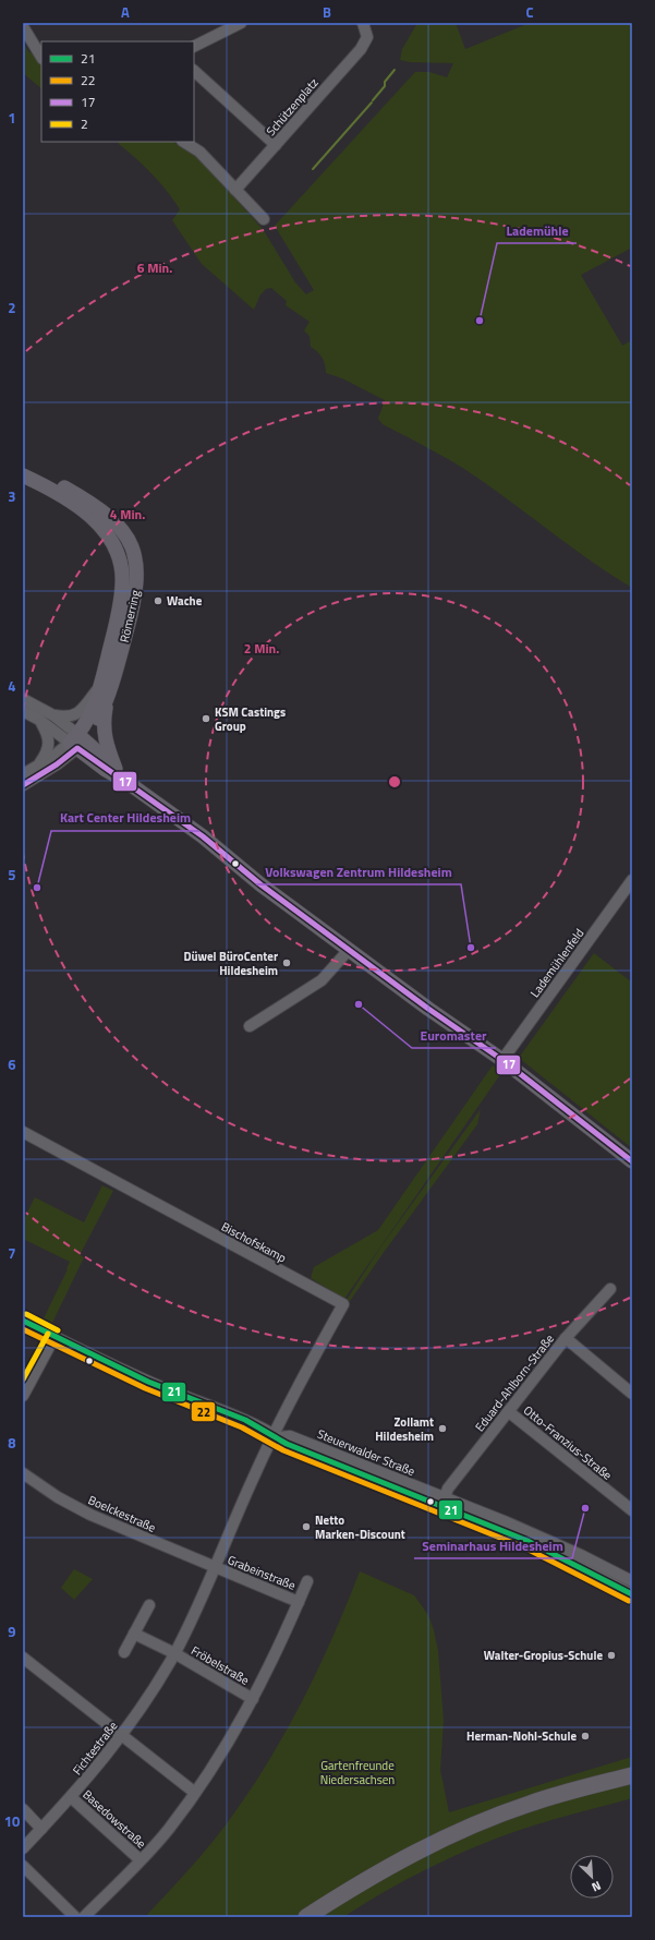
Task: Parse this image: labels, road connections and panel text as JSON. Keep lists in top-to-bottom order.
{
  "streets": {
    "main road": ["Römerring"],
    "street": [
      "Schützenplatz",
      "Lademühlenfeld",
      "Bischofskamp",
      "Eduard-Ahlborn-Straße",
      "Otto-Franzius-Straße",
      "Steuerwalder Straße",
      "Boelckestraße",
      "Grabeinstraße",
      "Fröbelstraße",
      "Fichtestraße",
      "Basedowstraße"
    ]
  },
  "crossings": [
    ["Bischofskamp", "Steuerwalder Straße"],
    ["Bischofskamp", "Fichtestraße"],
    ["Eduard-Ahlborn-Straße", "Otto-Franzius-Straße"],
    ["Eduard-Ahlborn-Straße", "Steuerwalder Straße"],
    ["Steuerwalder Straße", "Fichtestraße"],
    ["Boelckestraße", "Grabeinstraße"],
    ["Boelckestraße", "Fichtestraße"],
    ["Grabeinstraße", "Fröbelstraße"],
    ["Grabeinstraße", "Fichtestraße"],
    ["Fröbelstraße", "Fichtestraße"],
    ["Fröbelstraße", "Basedowstraße"],
    ["Fichtestraße", "Basedowstraße"]
  ],
  "parks": ["Gartenfreunde Niedersachsen"],
  "places": [
    "Lademühle",
    "Wache",
    "KSM Castings Group",
    "Kart Center Hildesheim",
    "Volkswagen Zentrum Hildesheim",
    "Düwel BüroCenter Hildesheim",
    "Euromaster",
    "Zollamt Hildesheim",
    "Seminarhaus Hildesheim",
    "Netto Marken-Discount",
    "Walter-Gropius-Schule",
    "Herman-Nohl-Schule"
  ],
  "lines": [
    "transit line 17",
    "transit line 2",
    "transit line 21",
    "transit line 22"
  ],
  "legend": [
    "21",
    "22",
    "17",
    "2"
  ],
  "north": "bottom right",
  "grid": {
    "columns": ["A", "B", "C"],
    "rows": [
      "1",
      "2",
      "3",
      "4",
      "5",
      "6",
      "7",
      "8",
      "9",
      "10"
    ]
  },
  "rings": ["6 Min.", "4 Min.", "2 Min."]
}
